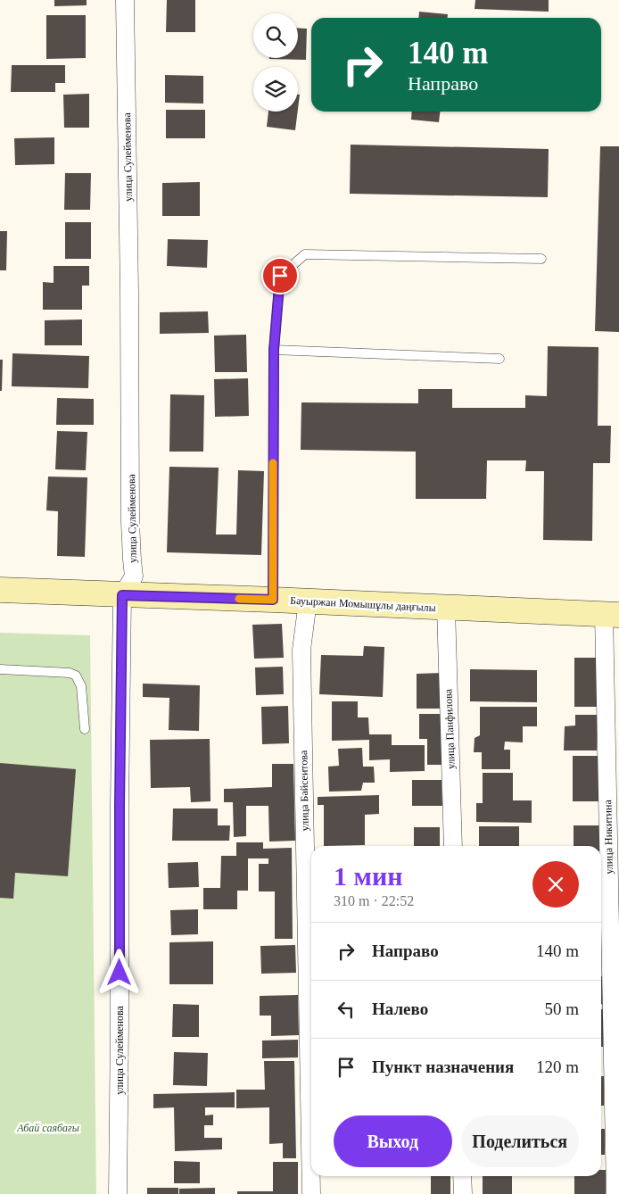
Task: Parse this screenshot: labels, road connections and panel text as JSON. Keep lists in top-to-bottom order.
{
  "streets": {
    "main road": ["Бауыржан Момышұлы даңғылы"],
    "street": [
      "улица Сулейменова",
      "улица Панфилова",
      "улица Байсеитова",
      "улица Никитина"
    ]
  },
  "crossings": [
    ["улица Сулейменова", "Бауыржан Момышұлы даңғылы"],
    ["Бауыржан Момышұлы даңғылы", "улица Панфилова"],
    ["Бауыржан Момышұлы даңғылы", "улица Байсеитова"],
    ["Бауыржан Момышұлы даңғылы", "улица Никитина"]
  ],
  "parks": ["Абай саябағы"],
  "page": {
    "turn": ["140 m", "Направо"],
    "heading": ["1 мин", "310 m · 22:52"],
    "list": [
      {
        "name": "Направо",
        "value": "140 m"
      },
      {
        "name": "Налево",
        "value": "50 m"
      },
      {
        "name": "Пункт назначения",
        "value": "120 m"
      }
    ],
    "buttons": ["Выход", "Поделиться"]
  }
}
